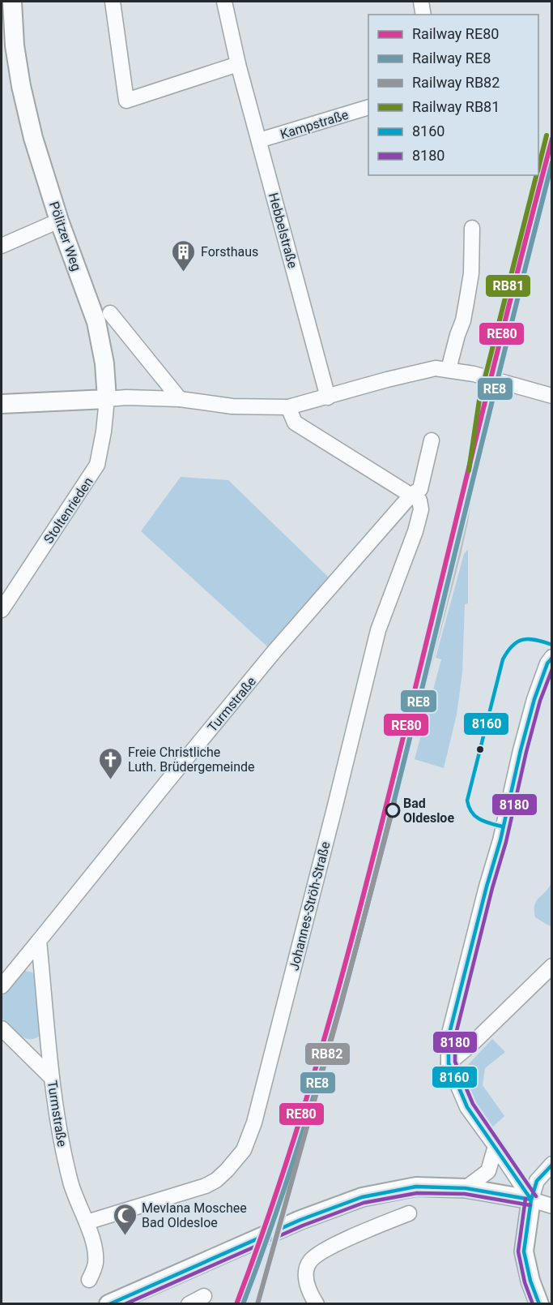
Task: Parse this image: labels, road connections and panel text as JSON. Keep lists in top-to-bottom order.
{
  "streets": {
    "main road": ["Pölitzer Weg"],
    "street": [
      "Kampstraße",
      "Hebbelstraße",
      "Stoltenrieden",
      "Turmstraße",
      "Johannes-Ströh-Straße"
    ]
  },
  "crossings": [
    ["Kampstraße", "Hebbelstraße"],
    ["Pölitzer Weg", "Stoltenrieden"],
    ["Turmstraße", "Johannes-Ströh-Straße"]
  ],
  "places": {
    "building": ["Forsthaus"],
    "church": ["Freie Christliche Luth. Brüdergemeinde"],
    "other": ["Bad Oldesloe"],
    "mosque": ["Mevlana Moschee Bad Oldesloe"]
  },
  "lines": [
    "rail line RB81",
    "rail line RE80",
    "rail line RE8",
    "transit line 8160",
    "transit line 8180",
    "rail line RB82"
  ],
  "legend": [
    "Railway RE80",
    "Railway RE8",
    "Railway RB82",
    "Railway RB81",
    "8160",
    "8180"
  ]
}
